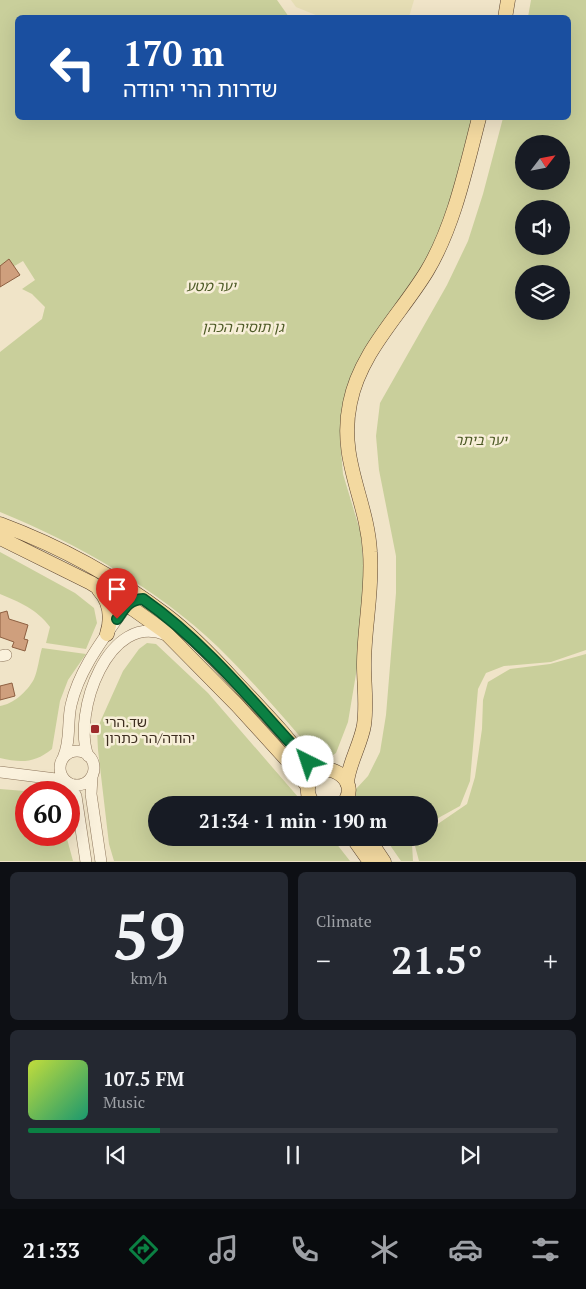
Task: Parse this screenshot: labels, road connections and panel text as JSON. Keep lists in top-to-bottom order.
{
  "parks": ["יער מטע", "גן תוסיה הכהן", "יער ביתר"],
  "places": {
    "transit": ["שד.הרי יהודה/הר כתרון"]
  },
  "north": "top right",
  "page": {
    "turn": ["170 m", "שדרות הרי יהודה"],
    "limit": "60",
    "trip": "21:34 · 1 min · 190 m",
    "tile": [
      ["59", "km/h"],
      "Climate"
    ],
    "heat": ["−", "21.5°", "+"],
    "song": ["107.5 FM", "Music"],
    "tabs": "21:33"
  }
}
